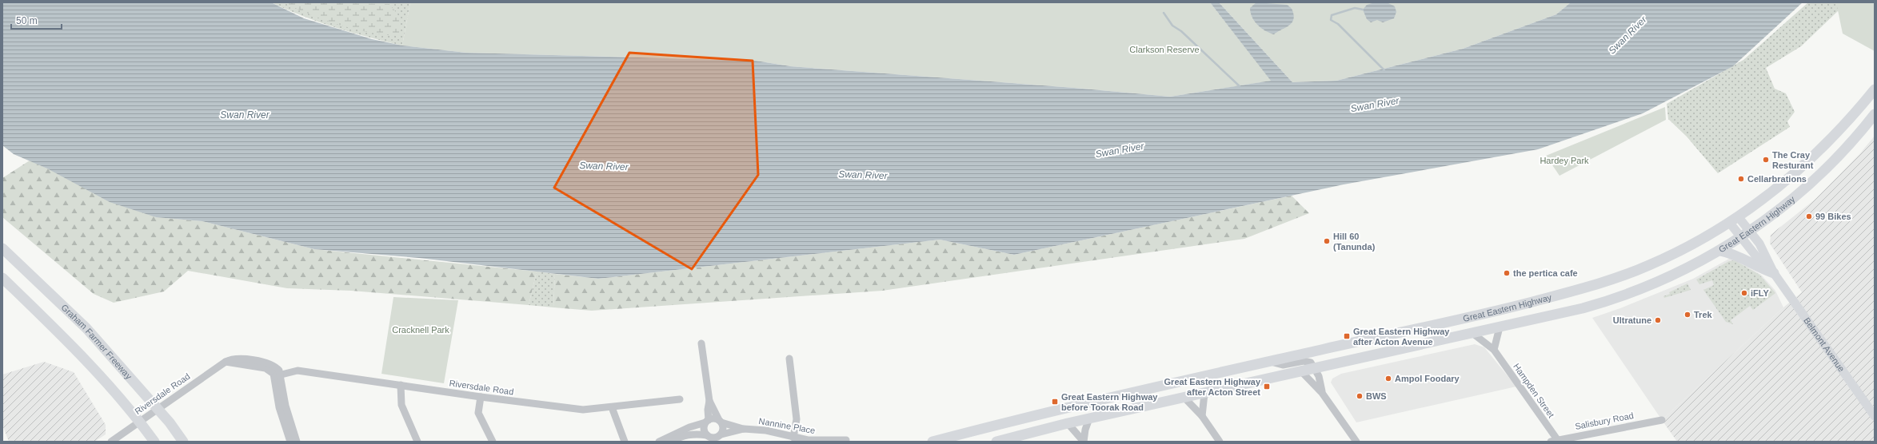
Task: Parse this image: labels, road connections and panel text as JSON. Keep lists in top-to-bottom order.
{
  "streets": {
    "highway": ["Great Eastern Highway", "Graham Farmer Freeway"],
    "main road": ["Belmont Avenue"],
    "street": [
      "Riversdale Road",
      "Hampden Street",
      "Salisbury Road",
      "Nannine Place"
    ]
  },
  "crossings": [
    ["Great Eastern Highway", "Belmont Avenue"],
    ["Great Eastern Highway", "Hampden Street"],
    ["Hampden Street", "Salisbury Road"]
  ],
  "water": ["Swan River"],
  "parks": ["Clarkson Reserve", "Hardey Park", "Cracknell Park"],
  "places": {
    "other": [
      "The Cray Resturant",
      "Cellarbrations",
      "99 Bikes",
      "Hill 60 (Tanunda)",
      "the pertica cafe",
      "iFLY",
      "Trek",
      "Ultratune",
      "Ampol Foodary",
      "BWS"
    ],
    "transit": ["Great Eastern Highway after Acton Avenue", "Great Eastern Highway after Acton Street", "Great Eastern Highway before Toorak Road"]
  },
  "scale_bar": "50 m"
}
